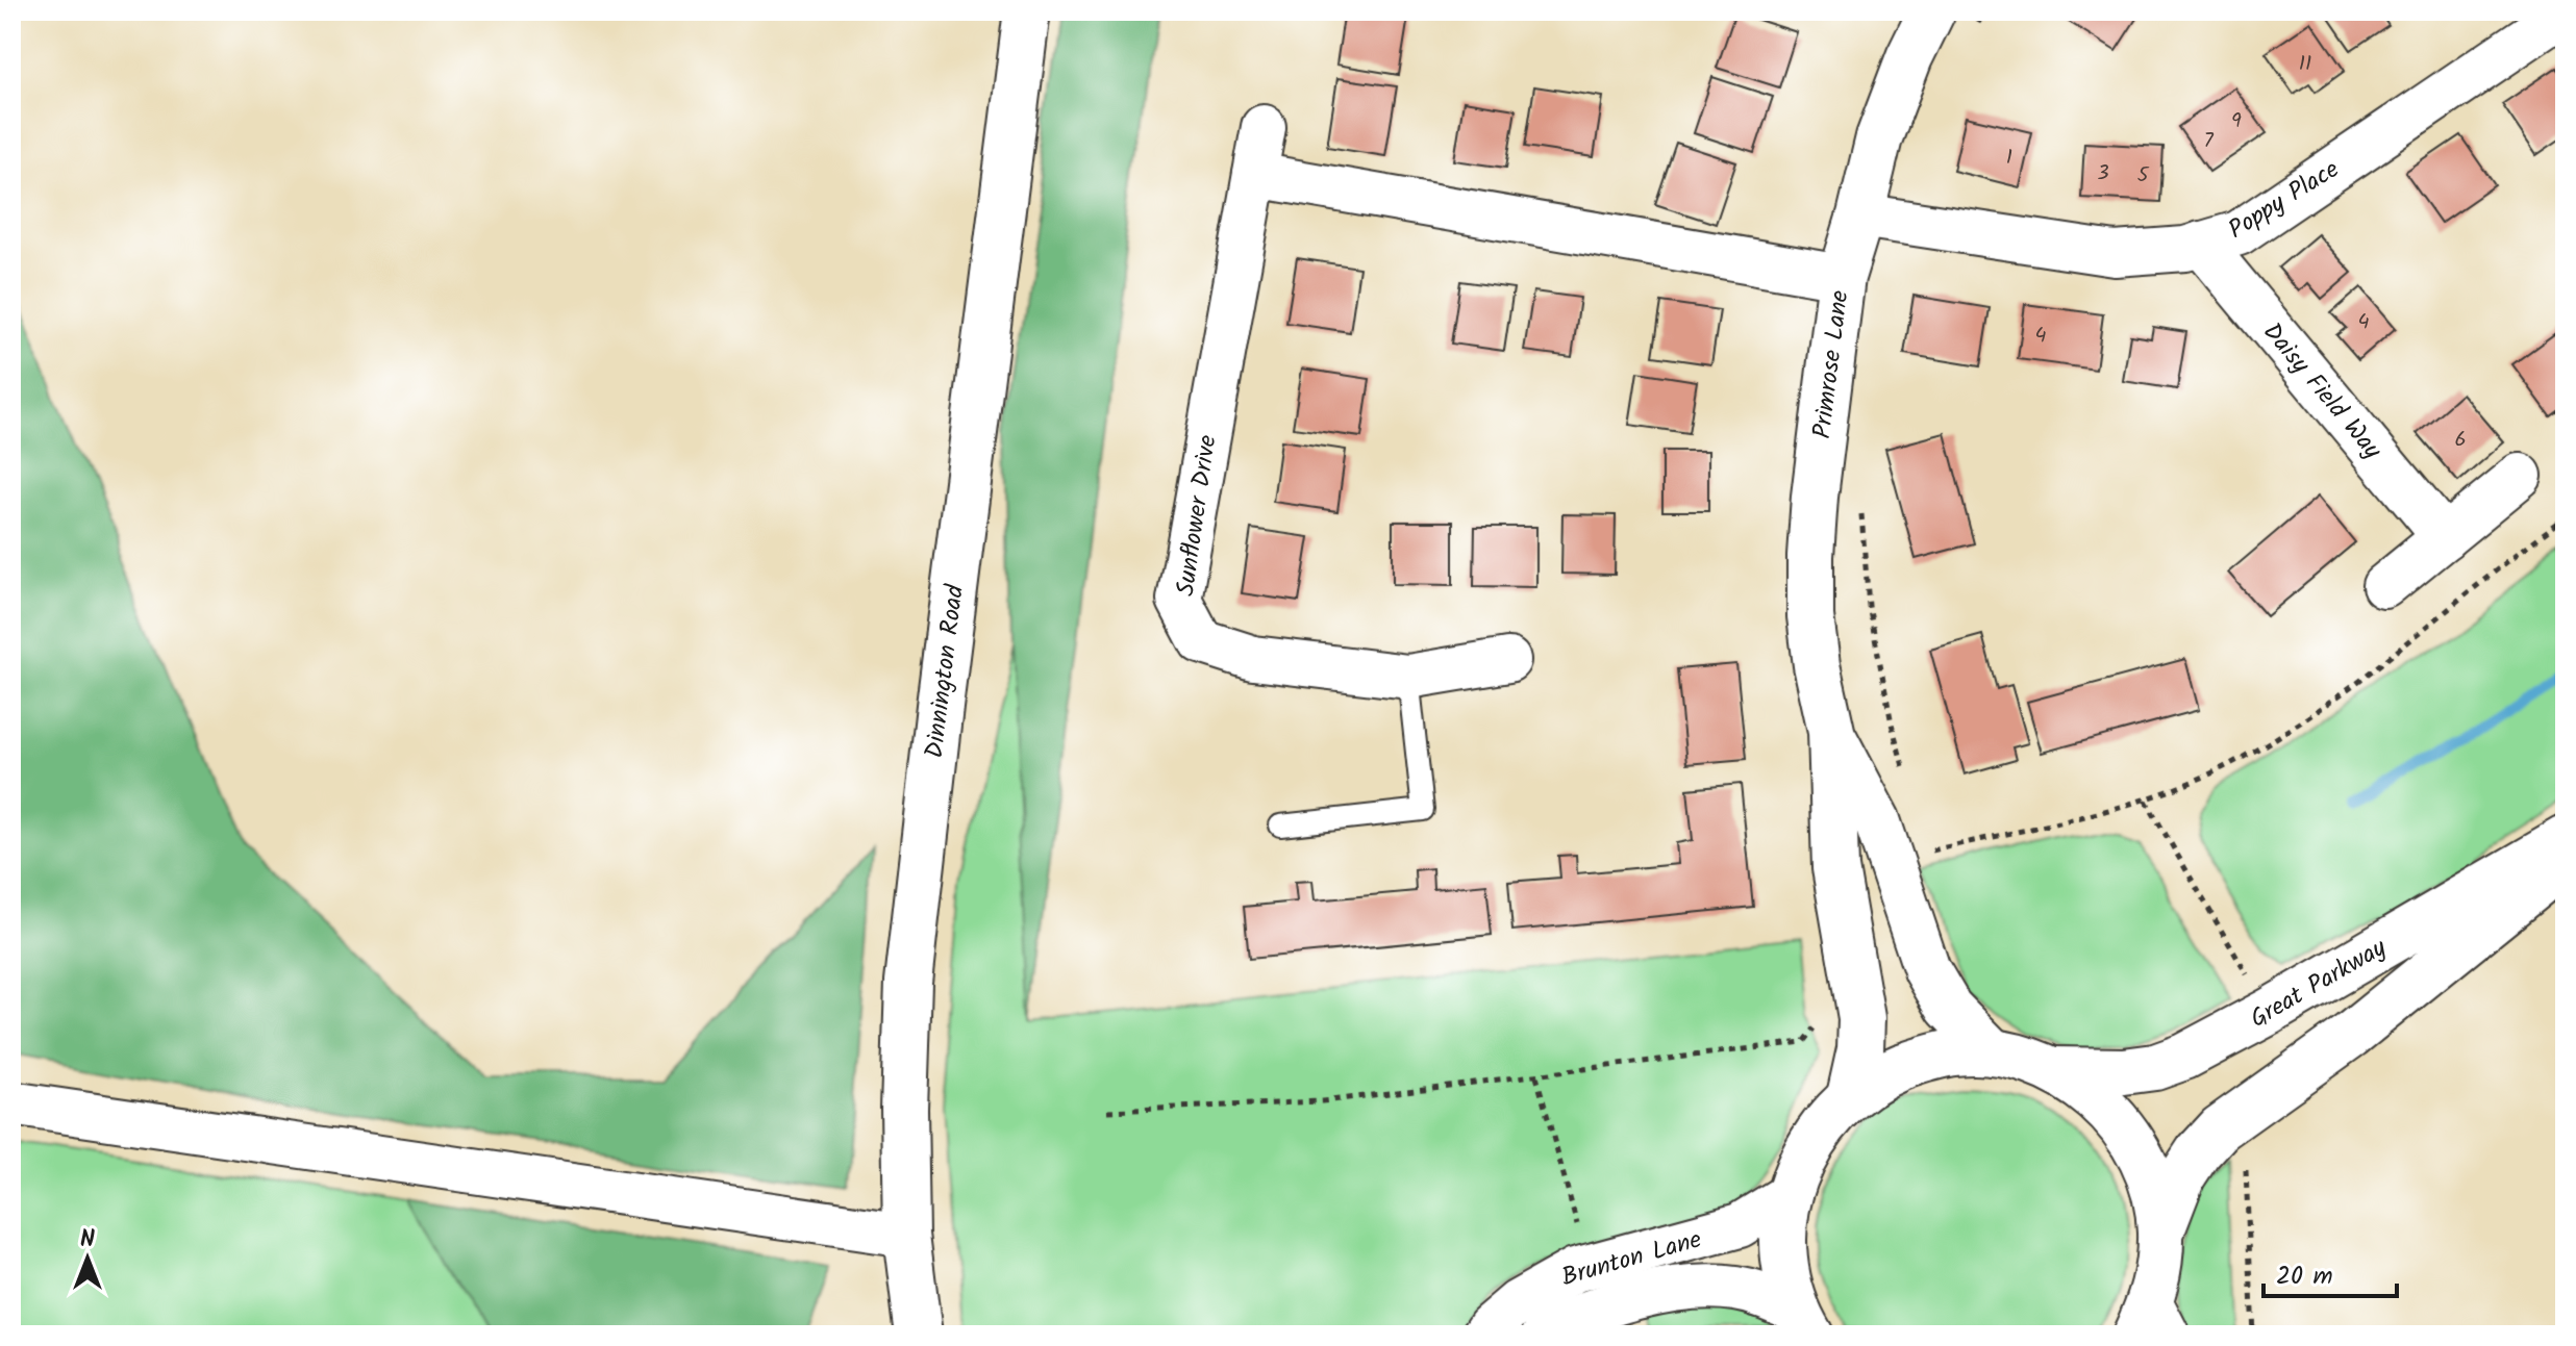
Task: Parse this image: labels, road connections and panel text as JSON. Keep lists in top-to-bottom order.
{
  "streets": {
    "street": [
      "Poppy Place",
      "Primrose Lane",
      "Daisy Field Way",
      "Sunflower Drive",
      "Dinnington Road",
      "Great Parkway",
      "Brunton Lane"
    ]
  },
  "crossings": [
    ["Poppy Place", "Primrose Lane"],
    ["Poppy Place", "Daisy Field Way"],
    ["Primrose Lane", "Great Parkway"],
    ["Great Parkway", "Brunton Lane"]
  ],
  "house_numbers": [
    "11",
    "9",
    "7",
    "1",
    "3",
    "5",
    "4",
    "4",
    "6"
  ],
  "scale_bar": "20 m",
  "north": "top"
}
